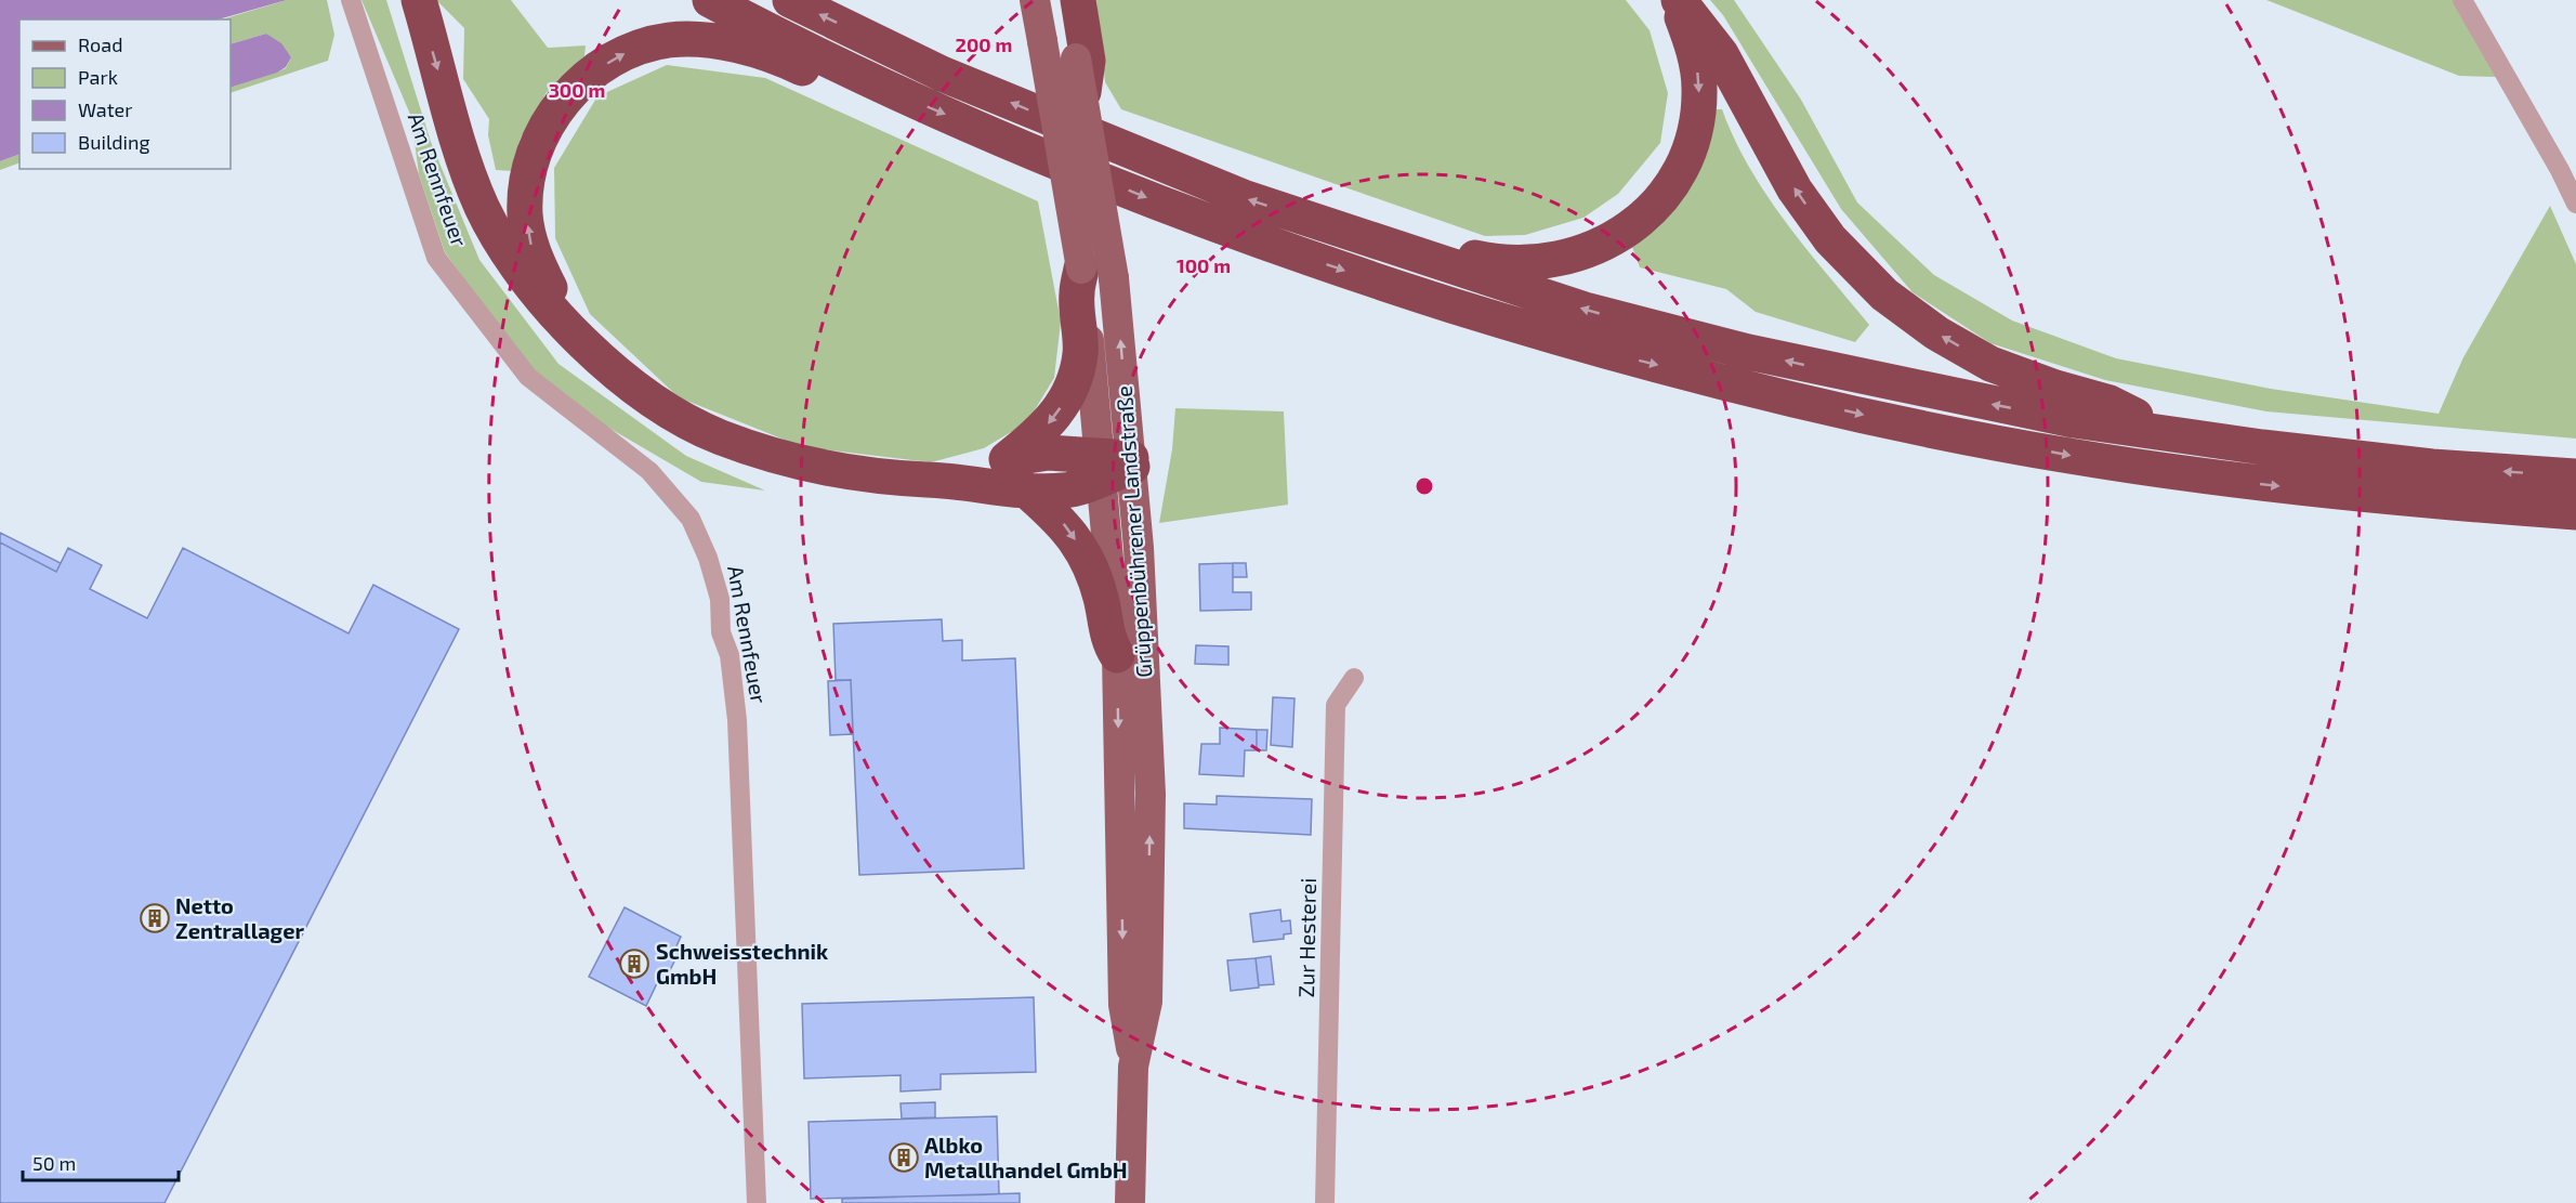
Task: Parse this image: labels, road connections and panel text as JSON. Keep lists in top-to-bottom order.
{
  "streets": {
    "main road": ["Grüppenbührener Landstraße"],
    "street": ["Am Rennfeuer", "Zur Hesterei"]
  },
  "places": {
    "building": ["Netto Zentrallager", "Schweisstechnik GmbH", "Albko Metallhandel GmbH"]
  },
  "legend": [
    "Road",
    "Park",
    "Water",
    "Building"
  ],
  "scale_bar": "50 m",
  "rings": ["200 m", "300 m", "100 m"]
}
